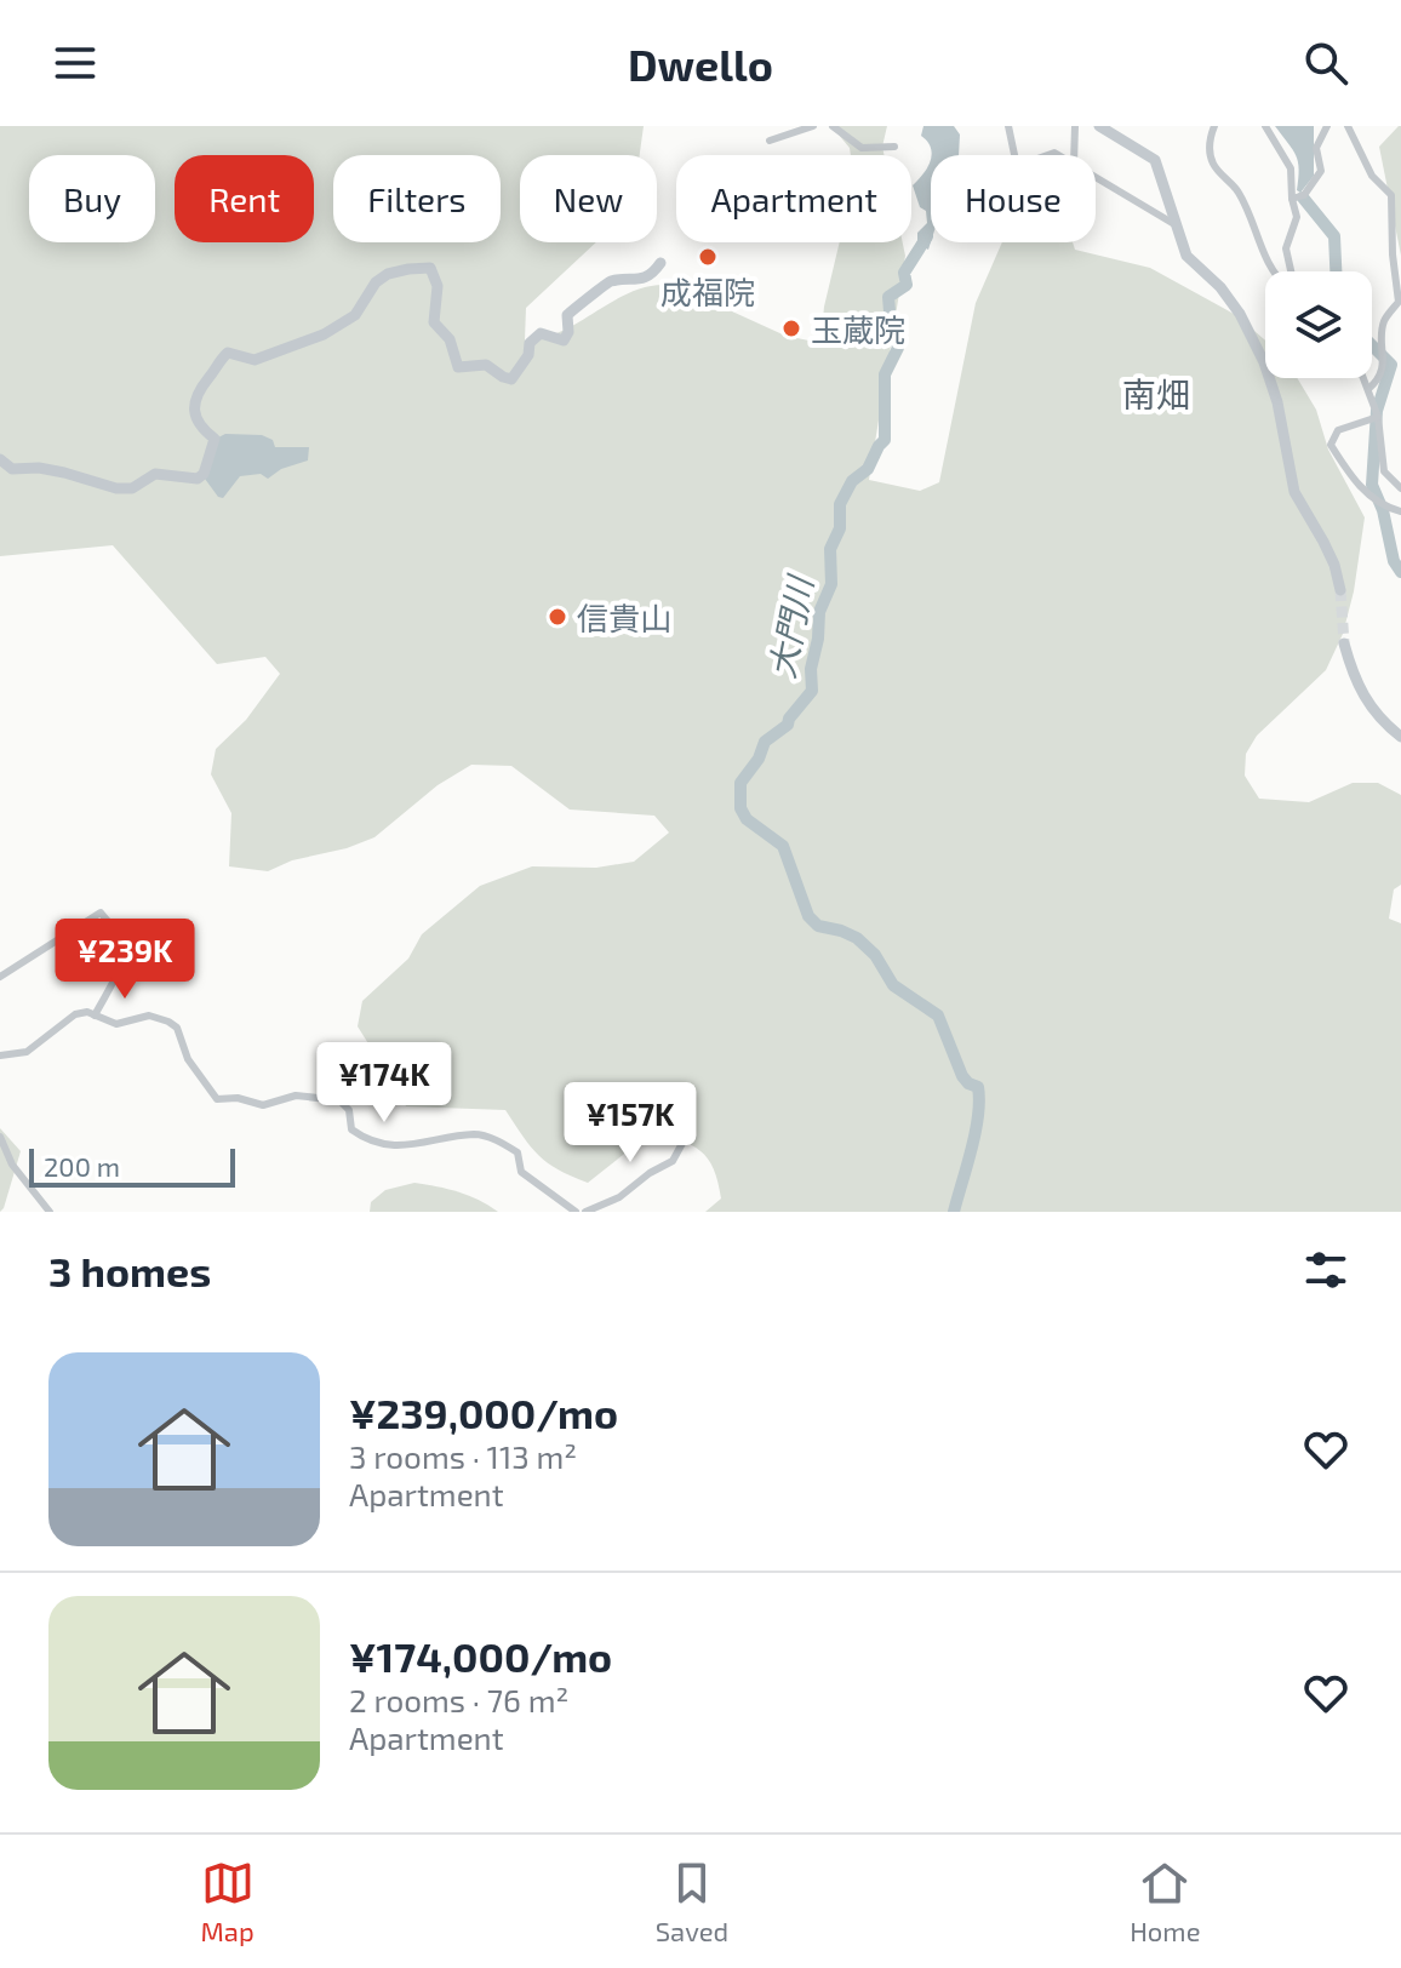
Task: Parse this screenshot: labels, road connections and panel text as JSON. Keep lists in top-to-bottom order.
{
  "districts": ["南畑"],
  "water": ["大門川"],
  "places": ["成福院", "玉蔵院", "信貴山"],
  "scale_bar": "200 m",
  "page": {
    "header": "Dwello",
    "chip": [
      "Buy",
      "Rent",
      "Filters",
      "New",
      "Apartment",
      "House"
    ],
    "price": ["¥239K", "¥174K", "¥157K"],
    "scale": "200 m",
    "heading": "3 homes",
    "list": [
      {
        "name": "¥239,000/mo",
        "note": "3 rooms · 113 m² · Apartment"
      },
      {
        "name": "¥174,000/mo",
        "note": "2 rooms · 76 m² · Apartment"
      }
    ],
    "tabs": ["Map", "Saved", "Home"]
  }
}
